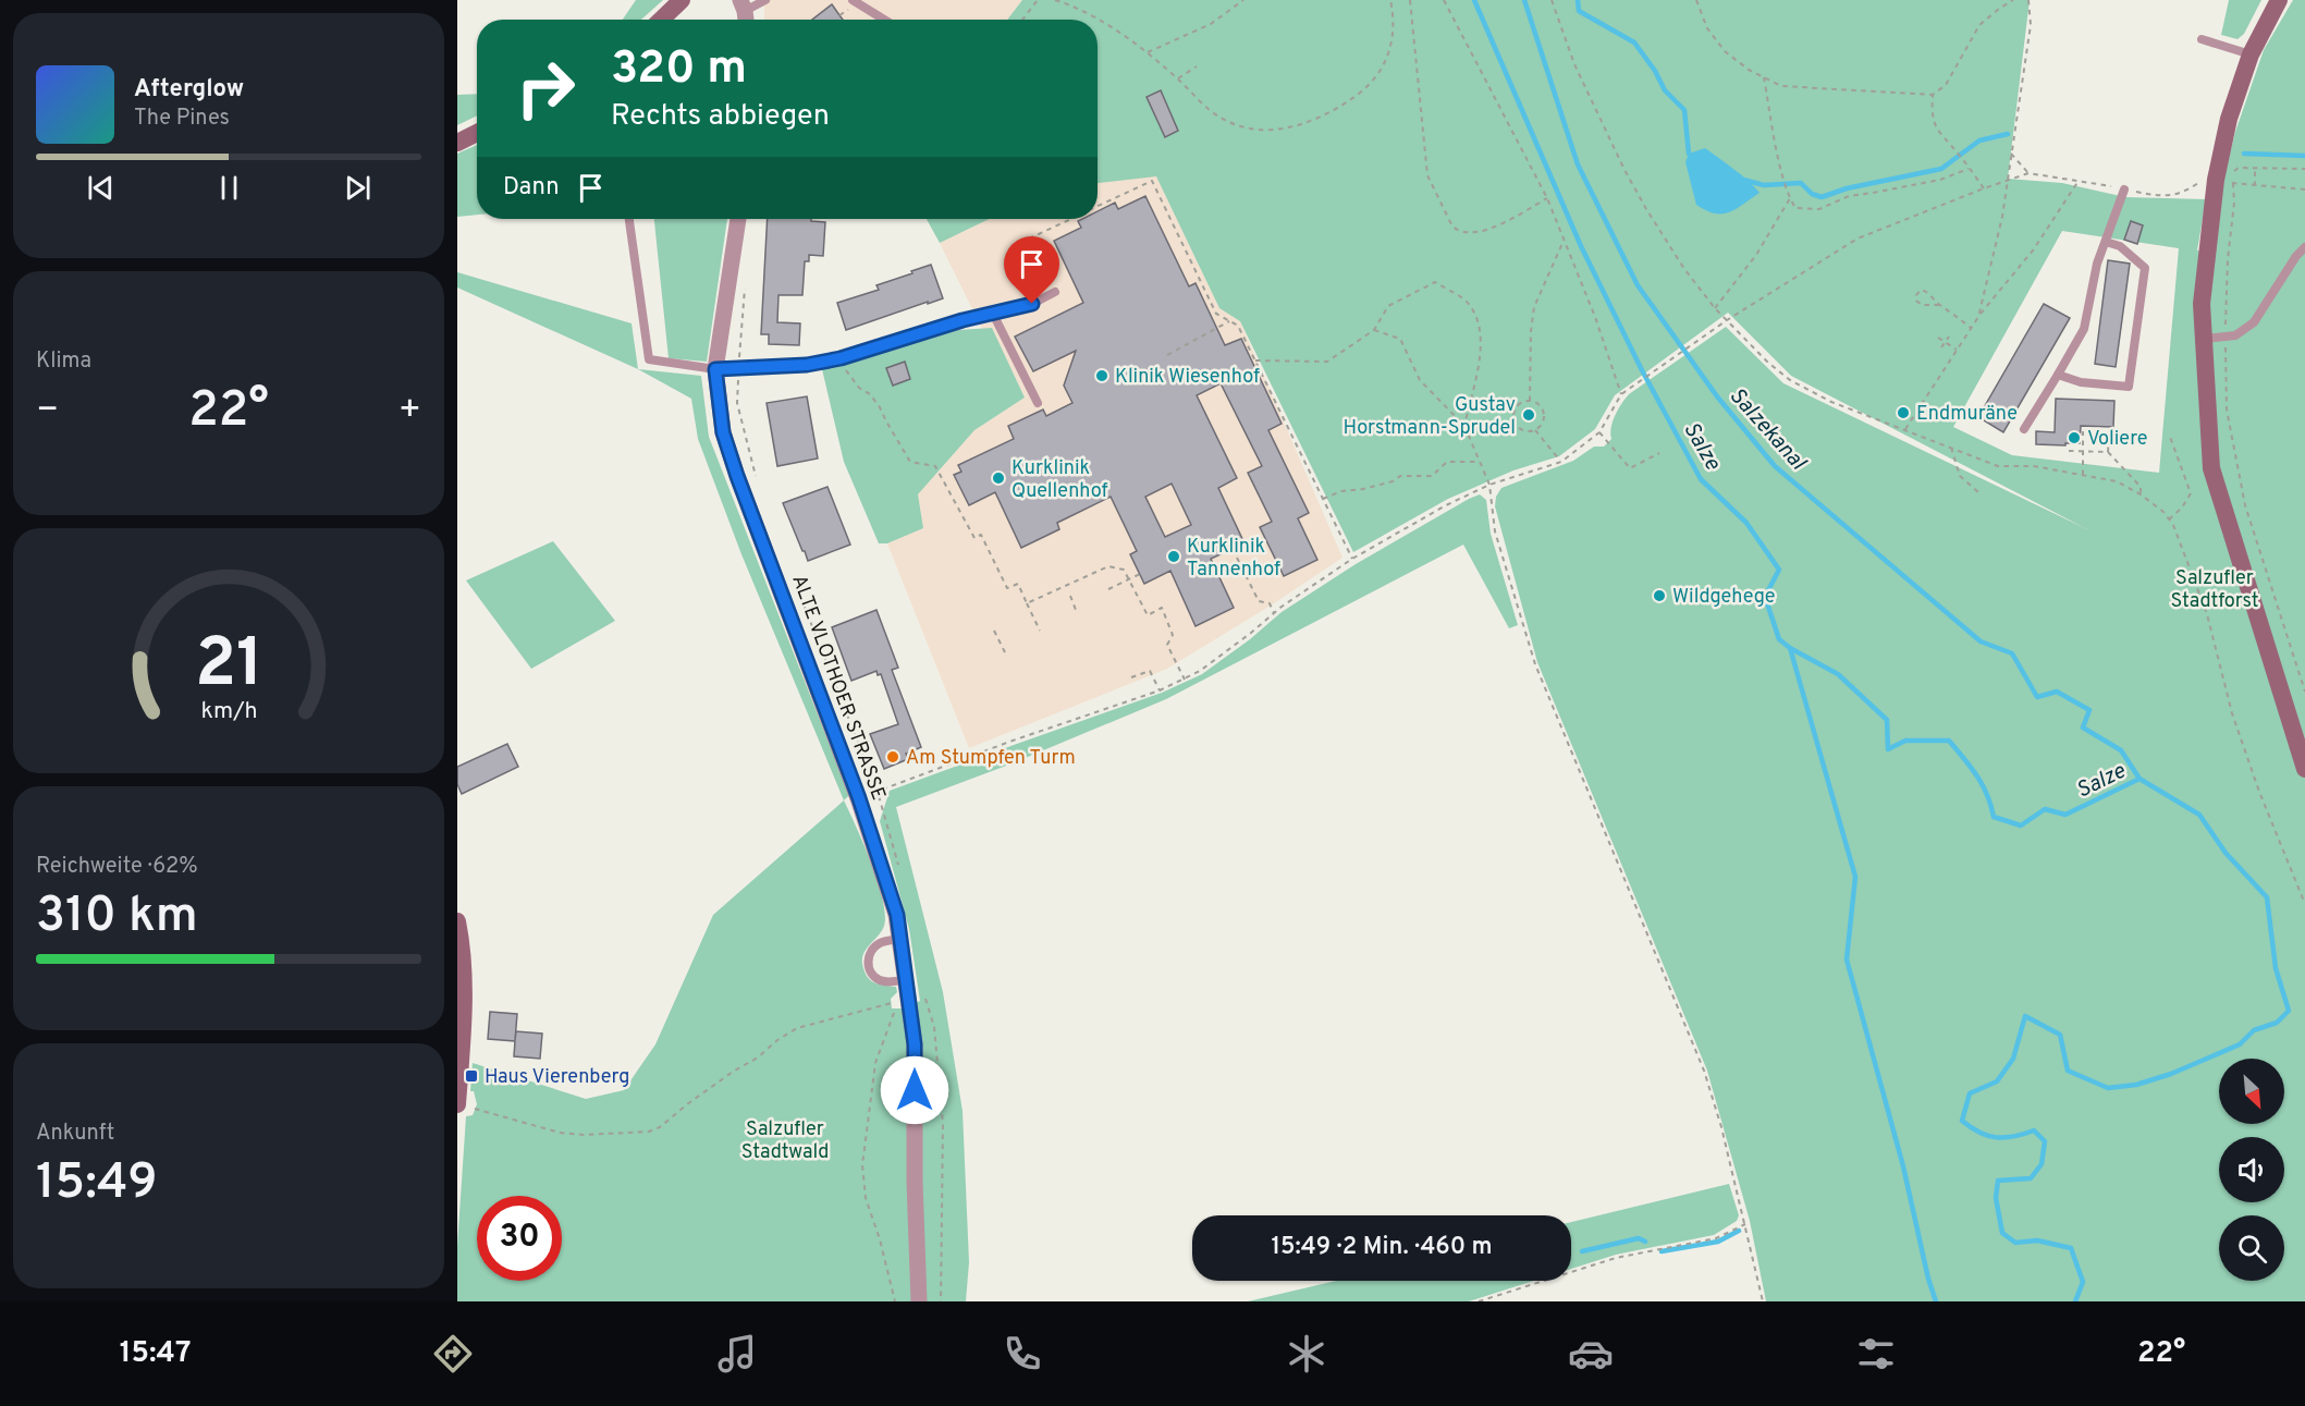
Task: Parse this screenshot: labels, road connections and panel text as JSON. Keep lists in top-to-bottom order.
{
  "streets": {
    "street": ["ALTE VLOTHOER STRASSE"]
  },
  "water": ["Salzekanal", "Salze"],
  "parks": ["Salzufler Stadtforst", "Salzufler Stadtwald"],
  "places": {
    "other": [
      "Klinik Wiesenhof",
      "Endmuräne",
      "Gustav Horstmann-Sprudel",
      "Voliere",
      "Kurklinik Quellenhof",
      "Kurklinik Tannenhof",
      "Wildgehege",
      "Am Stumpfen Turm"
    ],
    "transit": ["Haus Vierenberg"]
  },
  "north": "bottom right",
  "page": {
    "turn": ["320 m", "Rechts abbiegen"],
    "song": ["Afterglow", "The Pines"],
    "then": "Dann",
    "tile": [
      "Klima",
      ["Reichweite · 62%", "310 km"],
      ["Ankunft", "15:49"]
    ],
    "heat": ["−", "22°", "+"],
    "limit": "30",
    "trip": "15:49 · 2 Min. · 460 m",
    "tabs": ["15:47", "22°"],
    "gauge": ["21", "km/h"]
  }
}
